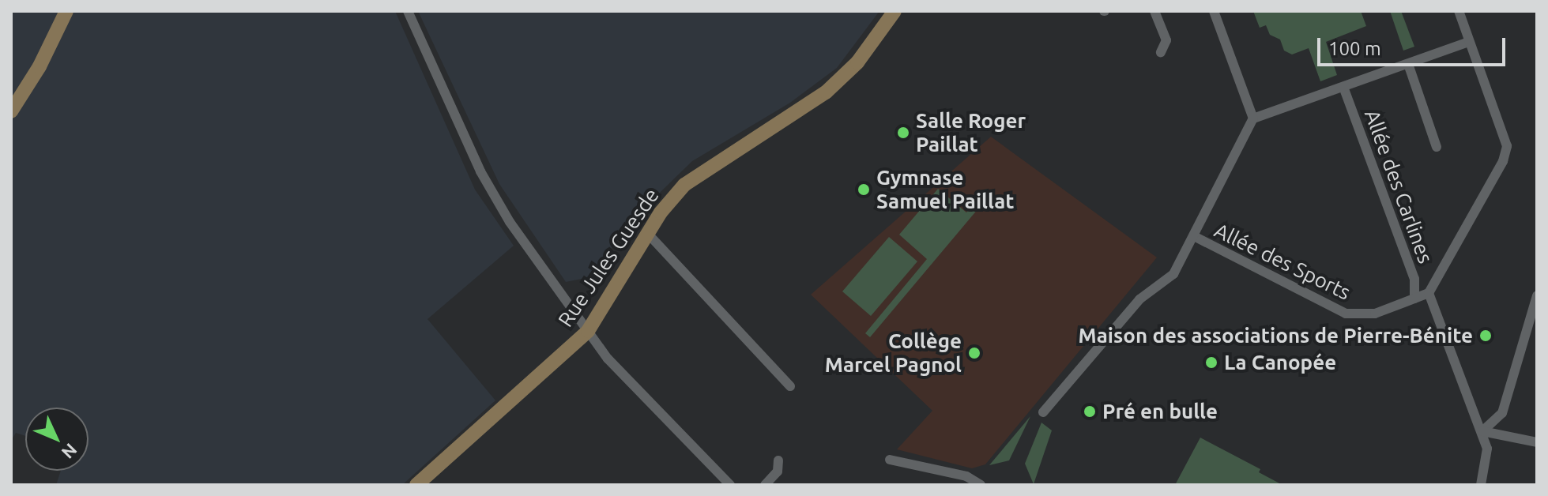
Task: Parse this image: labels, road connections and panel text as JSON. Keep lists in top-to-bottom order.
{
  "streets": {
    "street": ["Allée des Carlines", "Rue Jules Guesde", "Allée des Sports"]
  },
  "crossings": [
    ["Allée des Carlines", "Allée des Sports"]
  ],
  "places": [
    "Salle Roger Paillat",
    "Gymnase Samuel Paillat",
    "Maison des associations de Pierre-Bénite",
    "Collège Marcel Pagnol",
    "La Canopée",
    "Pré en bulle"
  ],
  "scale_bar": "100 m",
  "north": "bottom right"
}
